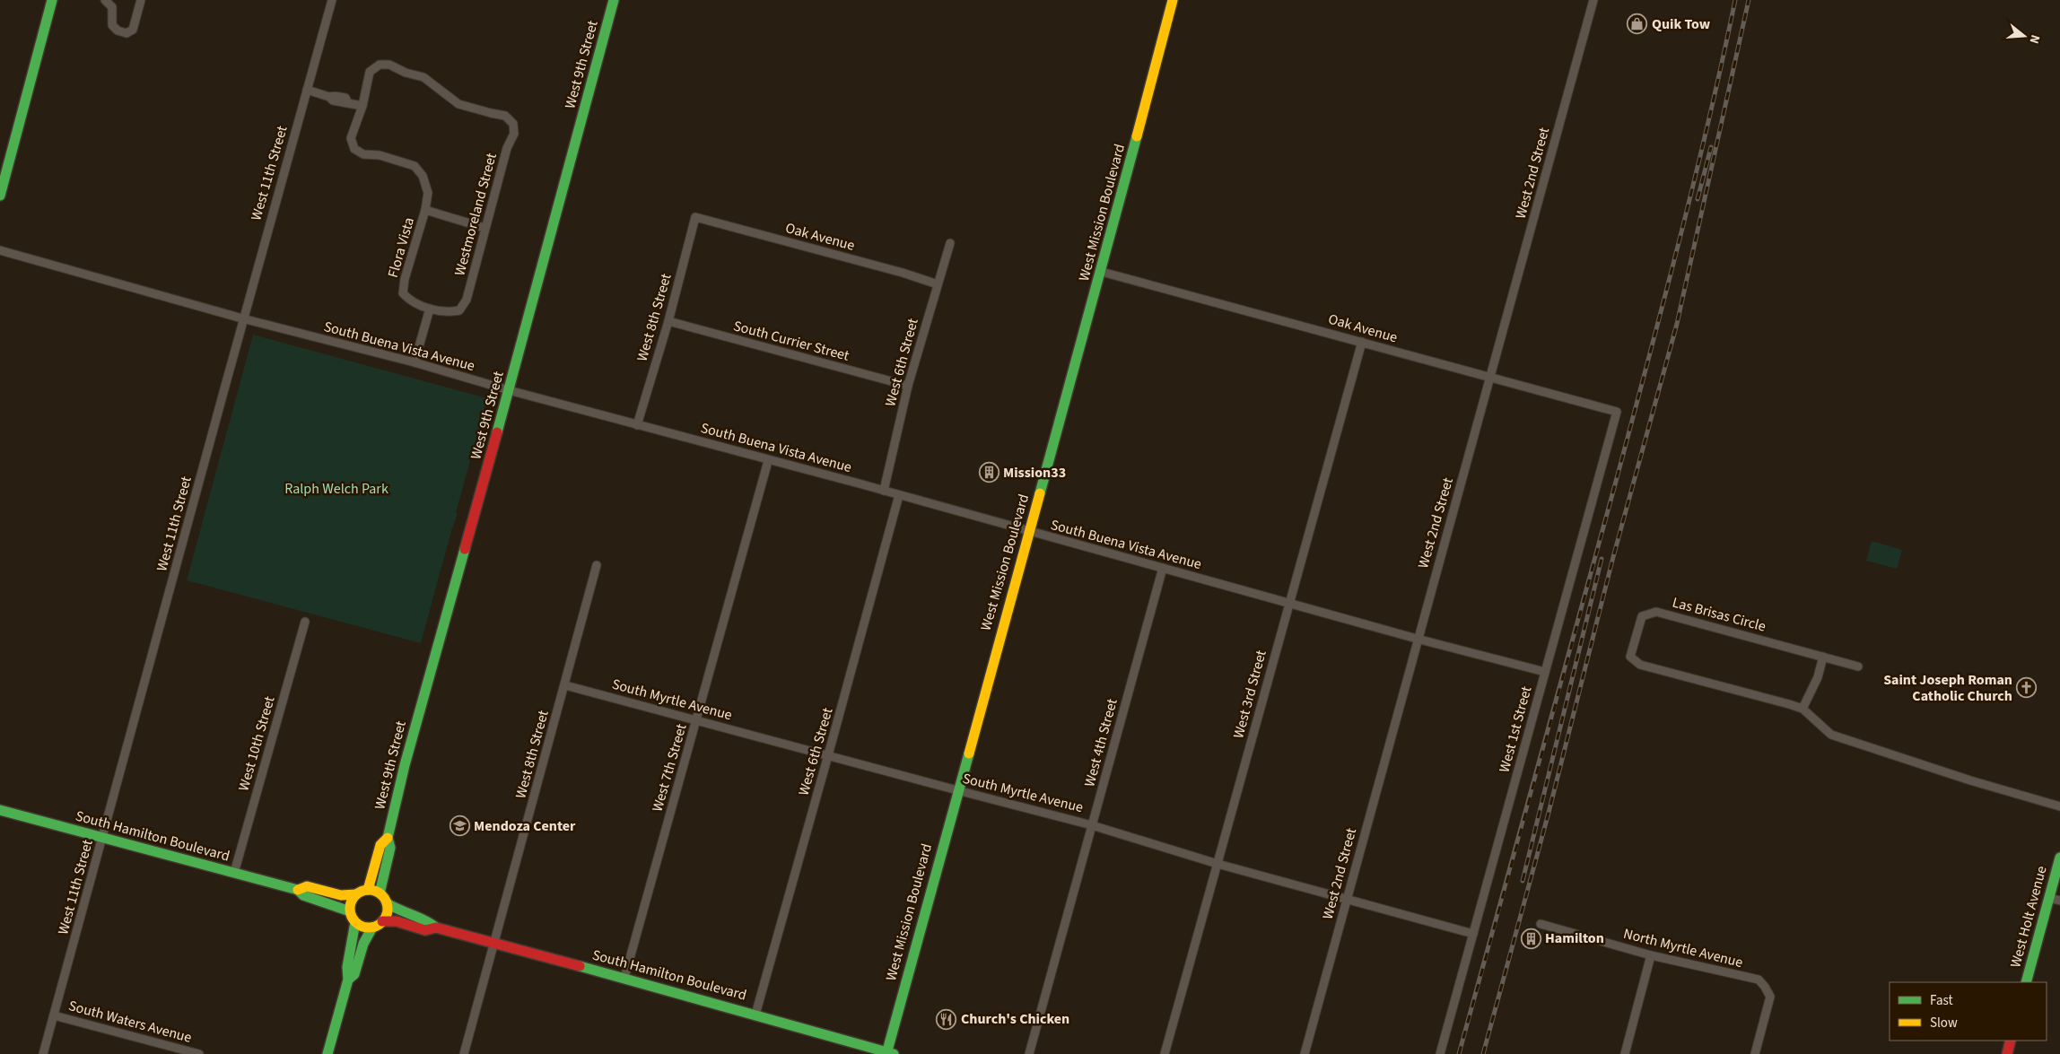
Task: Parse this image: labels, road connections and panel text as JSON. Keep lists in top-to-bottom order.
{
  "streets": {
    "street": [
      "West 9th Street",
      "West 11th Street",
      "West 2nd Street",
      "West Mission Boulevard",
      "Westmoreland Street",
      "Oak Avenue",
      "Flora Vista",
      "West 8th Street",
      "South Currier Street",
      "South Buena Vista Avenue",
      "West 6th Street",
      "Las Brisas Circle",
      "West 3rd Street",
      "South Myrtle Avenue",
      "West 1st Street",
      "West 4th Street",
      "West 10th Street",
      "West 7th Street",
      "South Hamilton Boulevard",
      "West Holt Avenue",
      "North Myrtle Avenue",
      "South Waters Avenue"
    ]
  },
  "crossings": [
    ["West 9th Street", "South Buena Vista Avenue"],
    ["West 9th Street", "South Hamilton Boulevard"],
    ["West 11th Street", "South Buena Vista Avenue"],
    ["West 11th Street", "South Hamilton Boulevard"],
    ["West 11th Street", "South Waters Avenue"],
    ["West 2nd Street", "Oak Avenue"],
    ["West 2nd Street", "South Buena Vista Avenue"],
    ["West 2nd Street", "South Myrtle Avenue"],
    ["West Mission Boulevard", "Oak Avenue"],
    ["West Mission Boulevard", "South Buena Vista Avenue"],
    ["West Mission Boulevard", "South Myrtle Avenue"],
    ["West Mission Boulevard", "South Hamilton Boulevard"],
    ["Westmoreland Street", "Flora Vista"],
    ["Oak Avenue", "West 8th Street"],
    ["Oak Avenue", "West 6th Street"],
    ["Oak Avenue", "West 3rd Street"],
    ["Oak Avenue", "West 1st Street"],
    ["West 8th Street", "South Currier Street"],
    ["West 8th Street", "South Buena Vista Avenue"],
    ["West 8th Street", "South Myrtle Avenue"],
    ["West 8th Street", "South Hamilton Boulevard"],
    ["South Currier Street", "West 6th Street"],
    ["South Buena Vista Avenue", "West 6th Street"],
    ["South Buena Vista Avenue", "West 3rd Street"],
    ["South Buena Vista Avenue", "West 1st Street"],
    ["South Buena Vista Avenue", "West 4th Street"],
    ["South Buena Vista Avenue", "West 7th Street"],
    ["West 6th Street", "South Myrtle Avenue"],
    ["West 6th Street", "South Hamilton Boulevard"],
    ["West 3rd Street", "South Myrtle Avenue"],
    ["South Myrtle Avenue", "West 1st Street"],
    ["South Myrtle Avenue", "West 4th Street"],
    ["South Myrtle Avenue", "West 7th Street"],
    ["West 10th Street", "South Hamilton Boulevard"],
    ["West 7th Street", "South Hamilton Boulevard"]
  ],
  "parks": ["Ralph Welch Park"],
  "places": {
    "shop": ["Quik Tow"],
    "building": ["Mission33", "Hamilton"],
    "church": ["Saint Joseph Roman Catholic Church"],
    "school or university": ["Mendoza Center"],
    "restaurant": ["Church's Chicken"]
  },
  "legend": ["Fast", "Slow"],
  "north": "right"
}
